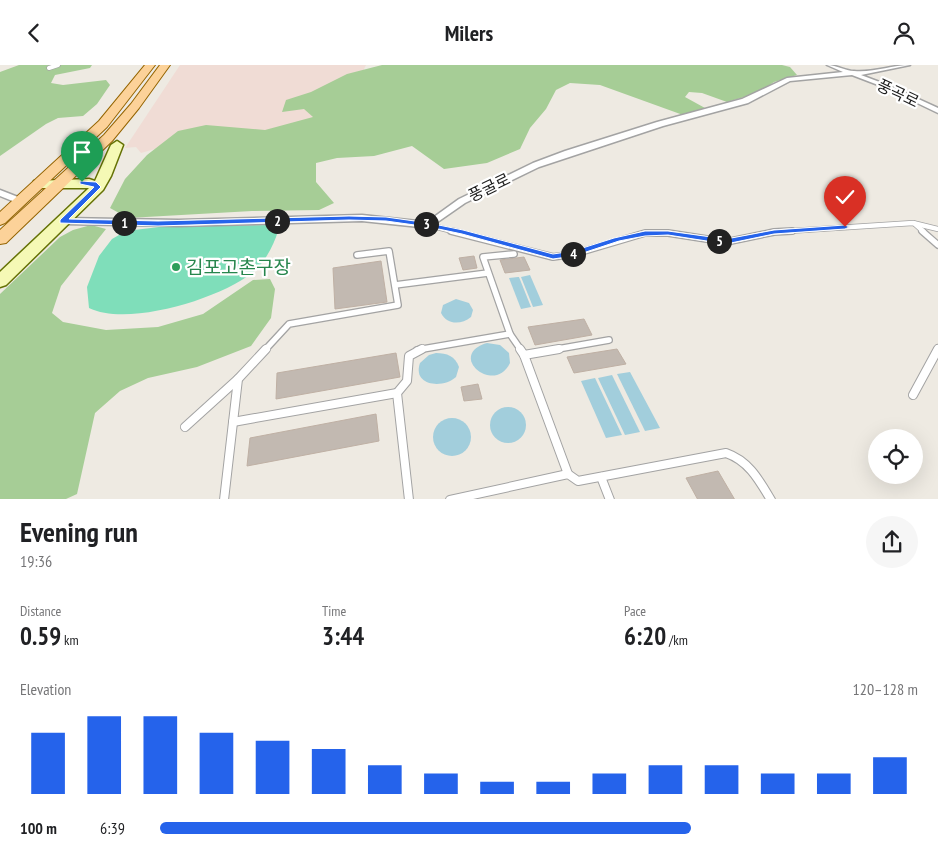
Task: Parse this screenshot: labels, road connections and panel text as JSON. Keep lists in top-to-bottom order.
{
  "streets": {
    "street": ["풍곡로", "풍굴로"]
  },
  "crossings": [
    ["풍곡로", "풍굴로"]
  ],
  "places": ["김포고촌구장"],
  "page": {
    "header": "Milers",
    "pins": [
      "2",
      "1",
      "3",
      "5",
      "4"
    ],
    "heading": ["Evening run", "19:36"],
    "stats": [
      ["Distance", "0.59 km"],
      ["Time", "3:44"],
      ["Pace", "6:20 /km"]
    ],
    "chart": ["Elevation", "120–128 m"],
    "list": [
      {
        "name": "100 m",
        "note": "6:39"
      }
    ]
  }
}
